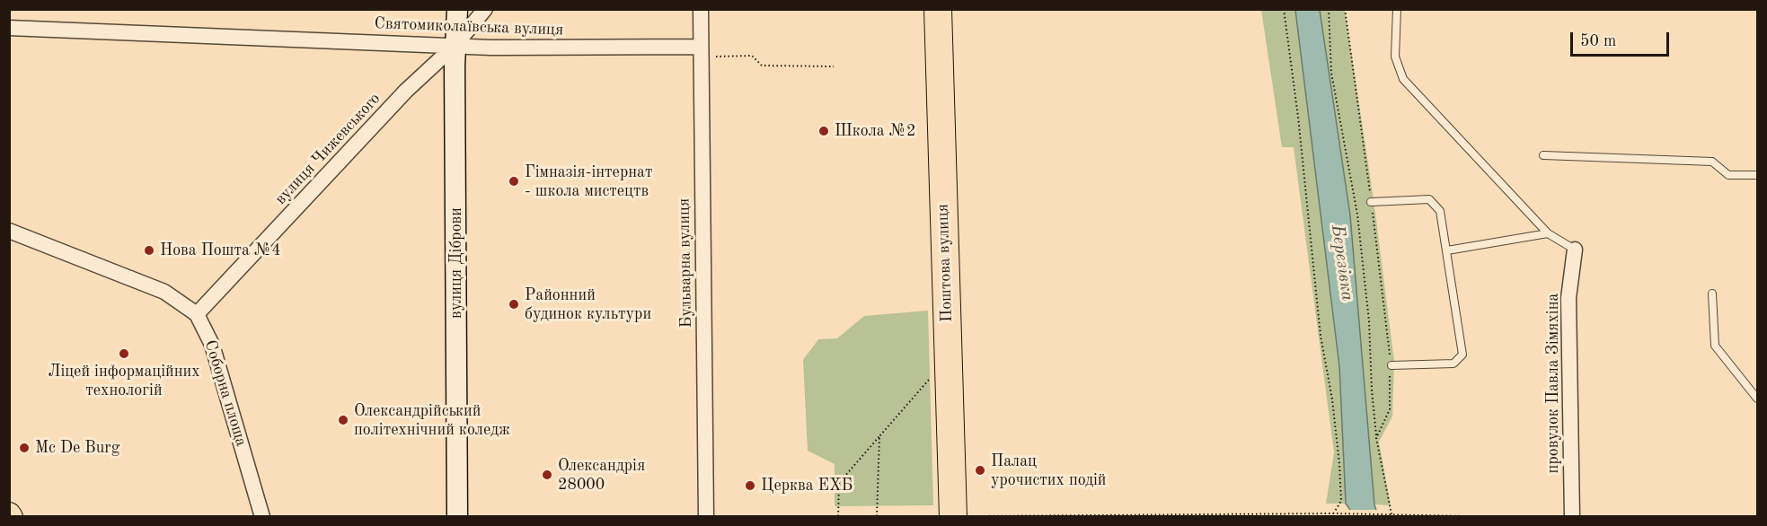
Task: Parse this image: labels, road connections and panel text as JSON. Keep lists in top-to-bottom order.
{
  "streets": {
    "highway": ["Поштова вулиця"],
    "street": [
      "Святомиколаївська вулиця",
      "вулиця Чижевського",
      "вулиця Діброви",
      "Бульварна вулиця",
      "провулок Павла Зімяхіна",
      "Соборна площа"
    ]
  },
  "crossings": [
    ["Святомиколаївська вулиця", "вулиця Чижевського"],
    ["Святомиколаївська вулиця", "вулиця Діброви"],
    ["Святомиколаївська вулиця", "Бульварна вулиця"],
    ["вулиця Чижевського", "вулиця Діброви"],
    ["вулиця Чижевського", "Соборна площа"]
  ],
  "water": ["Березівка"],
  "places": [
    "Школа №2",
    "Гімназія-інтернат - школа мистецтв",
    "Нова Пошта №4",
    "Районний будинок культури",
    "Ліцей інформаційних технологій",
    "Олександрійський політехнічний коледж",
    "Mc De Burg",
    "Палац урочистих подій",
    "Олександрія 28000",
    "Церква ЕХБ"
  ],
  "scale_bar": "50 m"
}
